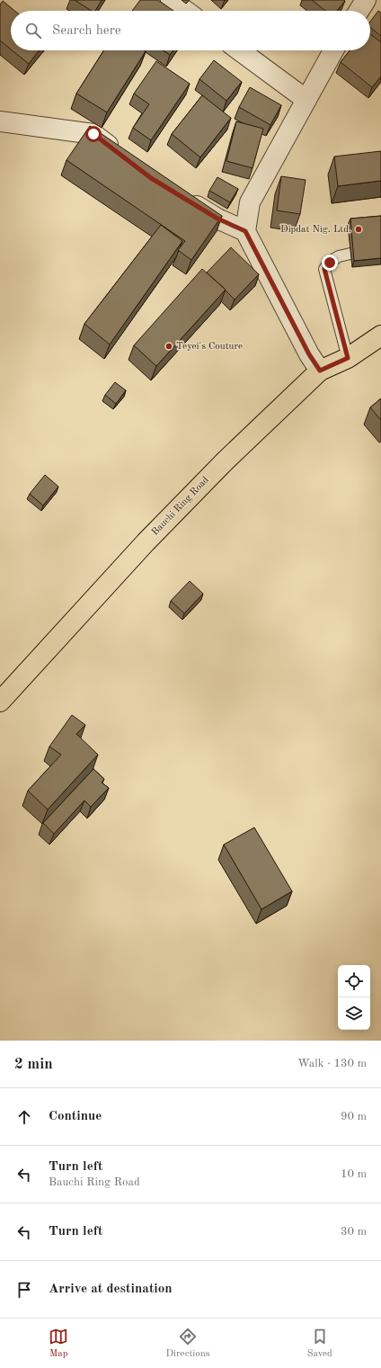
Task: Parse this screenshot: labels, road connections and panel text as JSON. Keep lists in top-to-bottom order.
{
  "streets": {
    "main road": ["Bauchi Ring Road"]
  },
  "places": ["Dipdat Nig. Ltd.", "Teyei's Couture"],
  "page": {
    "search": "Search here",
    "heading": ["2 min", "Walk · 130 m"],
    "list": [
      ["Continue", "90 m"],
      ["Turn left", "Bauchi Ring Road", "10 m"],
      ["Turn left", "30 m"],
      "Arrive at destination"
    ],
    "nav": ["Map", "Directions", "Saved"]
  }
}
